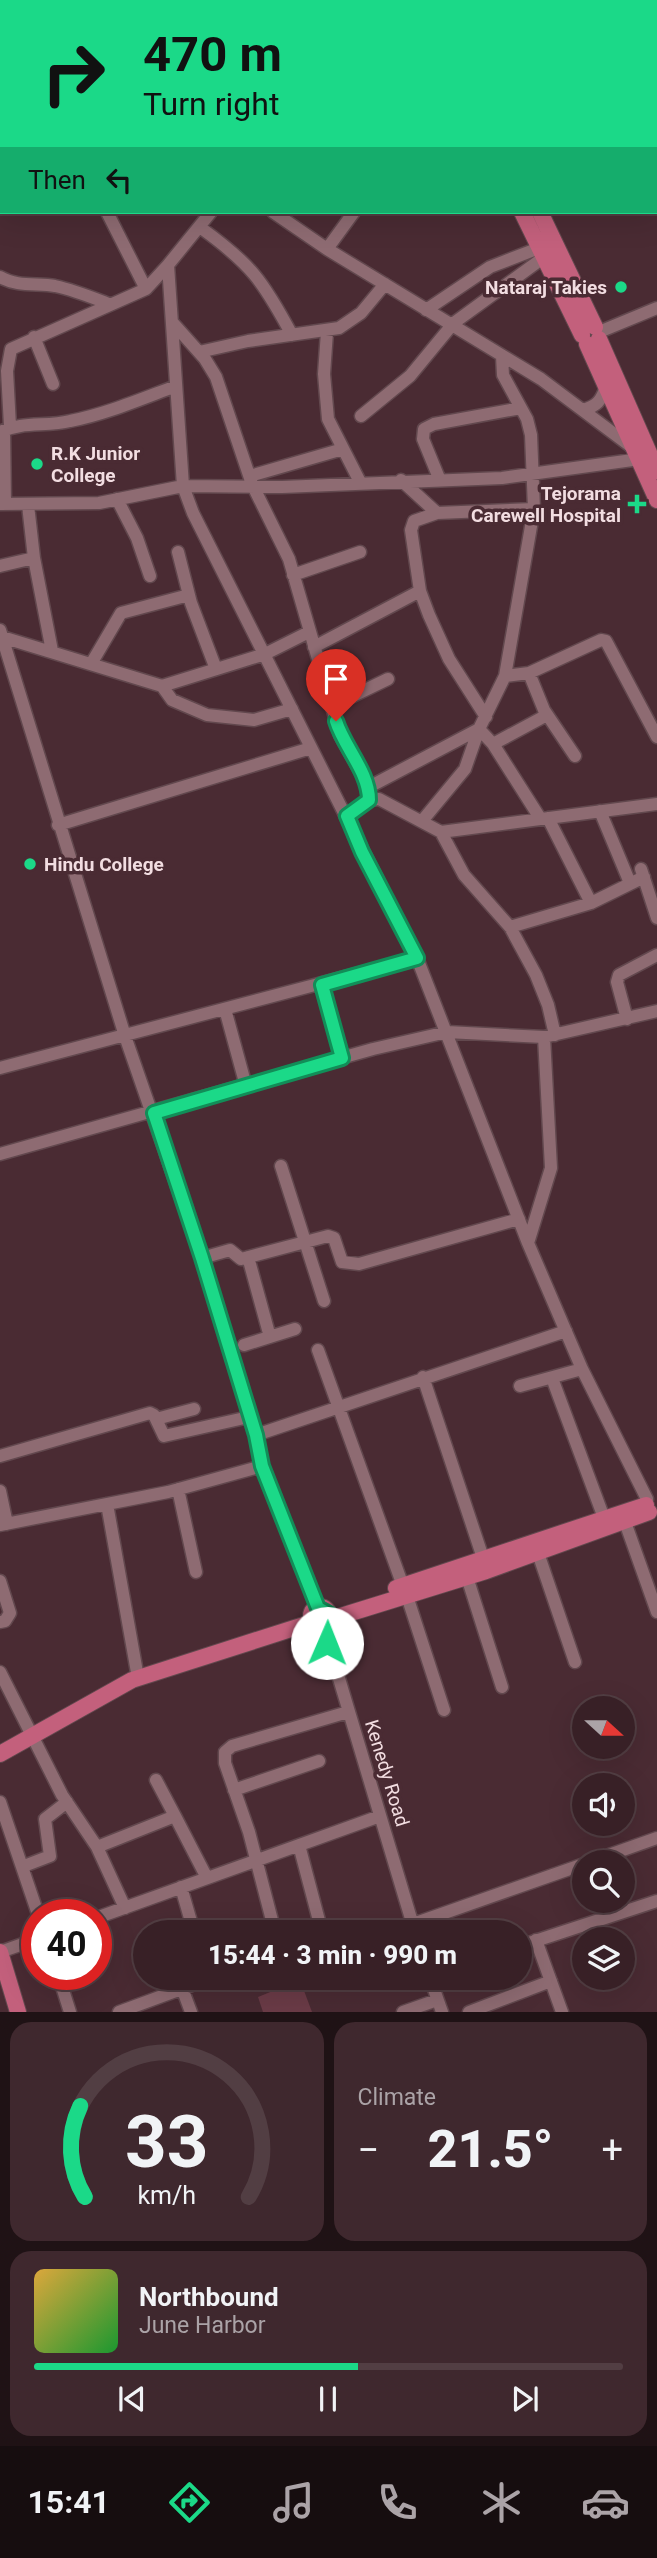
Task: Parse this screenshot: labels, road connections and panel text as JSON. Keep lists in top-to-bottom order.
{
  "streets": {
    "street": ["Kenedy Road"]
  },
  "places": {
    "other": ["Nataraj Takies", "R.K Junior College", "Hindu College"],
    "health": ["Tejorama Carewell Hospital"]
  },
  "north": "right",
  "page": {
    "turn": ["470 m", "Turn right"],
    "then": "Then",
    "limit": "40",
    "trip": "15:44 · 3 min · 990 m",
    "tile": "Climate",
    "heat": ["−", "21.5°", "+"],
    "song": ["Northbound", "June Harbor"],
    "tabs": "15:41",
    "gauge": ["33", "km/h"]
  }
}
